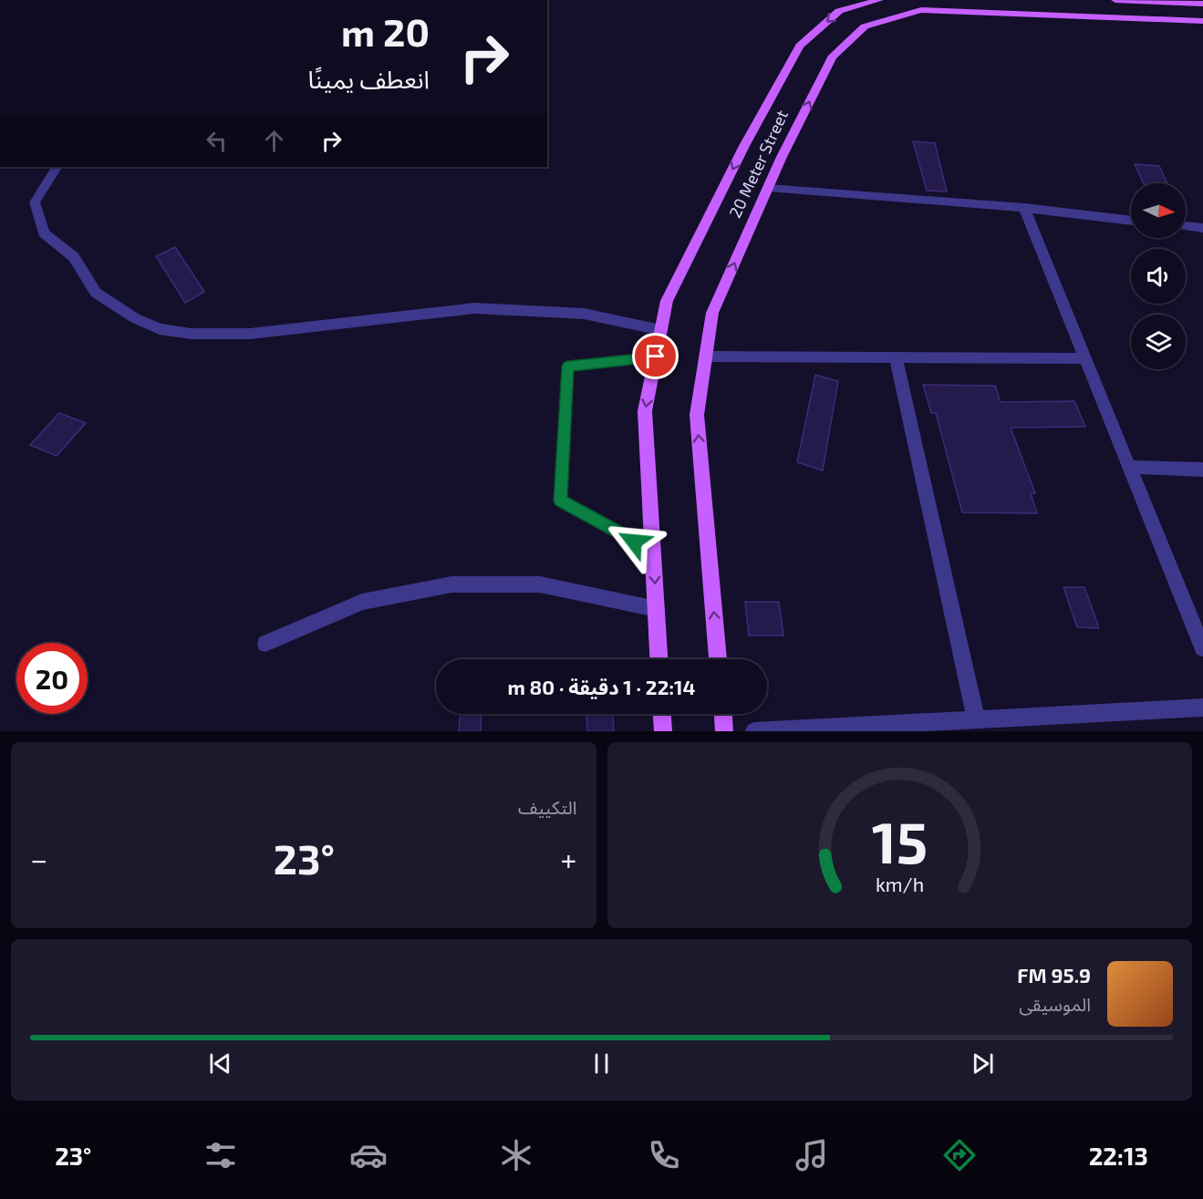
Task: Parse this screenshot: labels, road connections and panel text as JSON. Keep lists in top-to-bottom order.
{
  "streets": {
    "main road": ["20 Meter Street"]
  },
  "north": "right",
  "page": {
    "turn": ["20 m", "انعطف يمينًا"],
    "limit": "20",
    "trip": "22:14 · 1 دقيقة · 80 m",
    "tile": "التكييف",
    "heat": ["−", "23°", "+"],
    "song": ["95.9 FM", "الموسيقى"],
    "tabs": ["22:13", "23°"],
    "gauge": ["15", "km/h"]
  }
}
